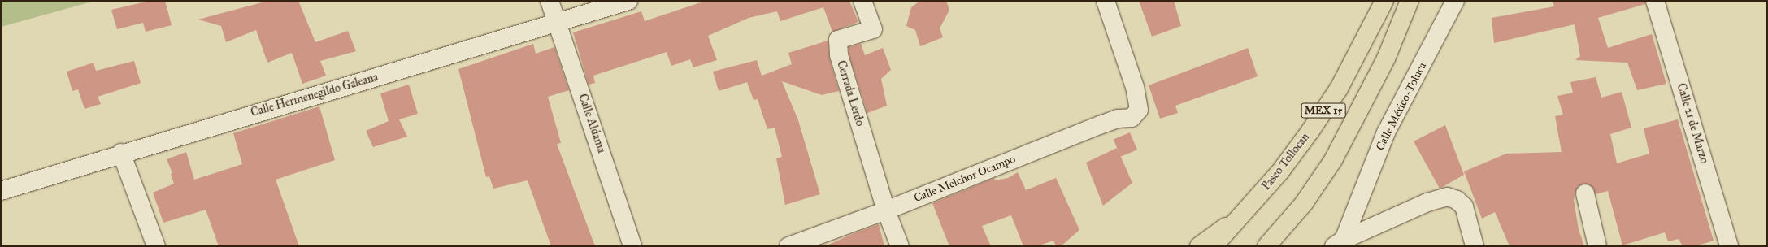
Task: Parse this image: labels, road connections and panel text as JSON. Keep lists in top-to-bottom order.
{
  "streets": {
    "main road": ["MEX 15", "Paseo Tollocan"],
    "street": [
      "Cerrada Lerdo",
      "Calle Hermenegildo Galeana",
      "Calle México-Toluca",
      "Calle Aldama",
      "Calle 21 de Marzo",
      "Calle Melchor Ocampo"
    ]
  },
  "crossings": [
    ["Cerrada Lerdo", "Calle Melchor Ocampo"],
    ["Calle Hermenegildo Galeana", "Calle Aldama"]
  ]
}
